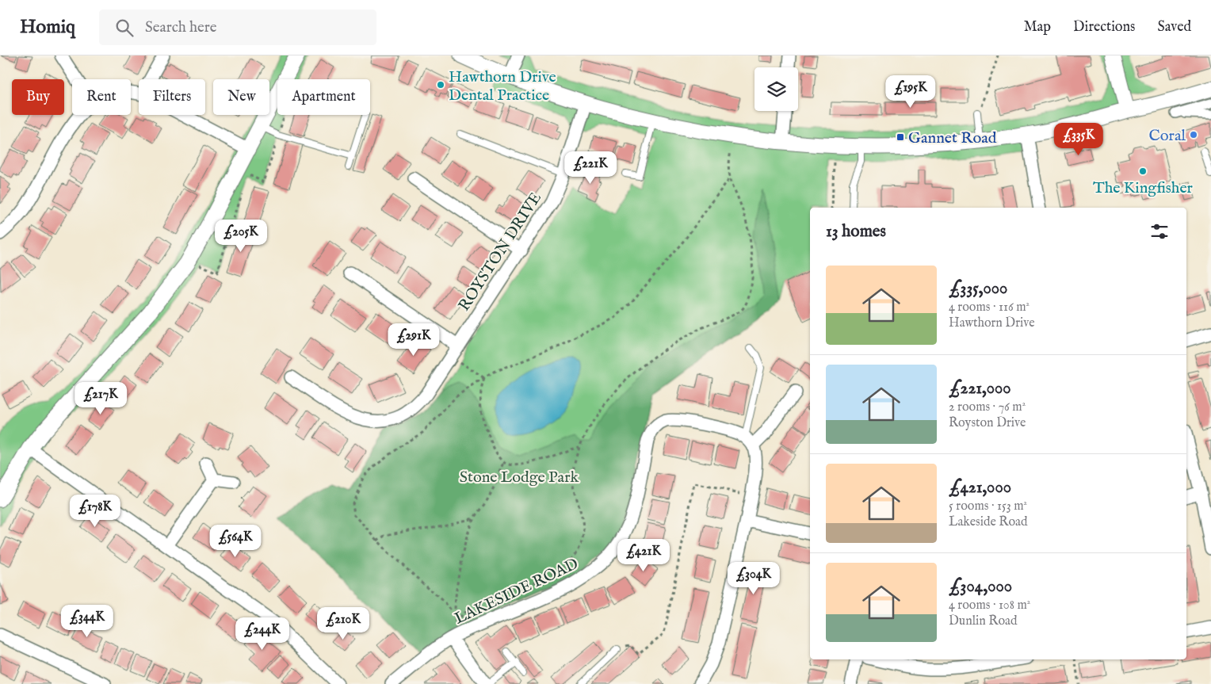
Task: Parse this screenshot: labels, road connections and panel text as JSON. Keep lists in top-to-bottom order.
{
  "streets": {
    "street": ["ROYSTON DRIVE", "LAKESIDE ROAD"]
  },
  "parks": ["Stone Lodge Park"],
  "places": {
    "other": ["Hawthorn Drive Dental Practice", "Coral", "The Kingfisher"],
    "transit": ["Gannet Road"]
  },
  "page": {
    "header": "Homiq",
    "search": "Search here",
    "nav": ["Map", "Directions", "Saved"],
    "price": [
      "£195K",
      "£335K",
      "£221K",
      "£205K",
      "£291K",
      "£217K",
      "£178K",
      "£564K",
      "£421K",
      "£304K",
      "£344K",
      "£210K",
      "£244K"
    ],
    "chip": [
      "Buy",
      "Rent",
      "Filters",
      "New",
      "Apartment"
    ],
    "heading": "13 homes",
    "list": [
      {
        "name": "£335,000",
        "note": "4 rooms · 116 m² · Hawthorn Drive"
      },
      {
        "name": "£221,000",
        "note": "2 rooms · 76 m² · Royston Drive"
      },
      {
        "name": "£421,000",
        "note": "5 rooms · 153 m² · Lakeside Road"
      },
      {
        "name": "£304,000",
        "note": "4 rooms · 108 m² · Dunlin Road"
      }
    ]
  }
}
